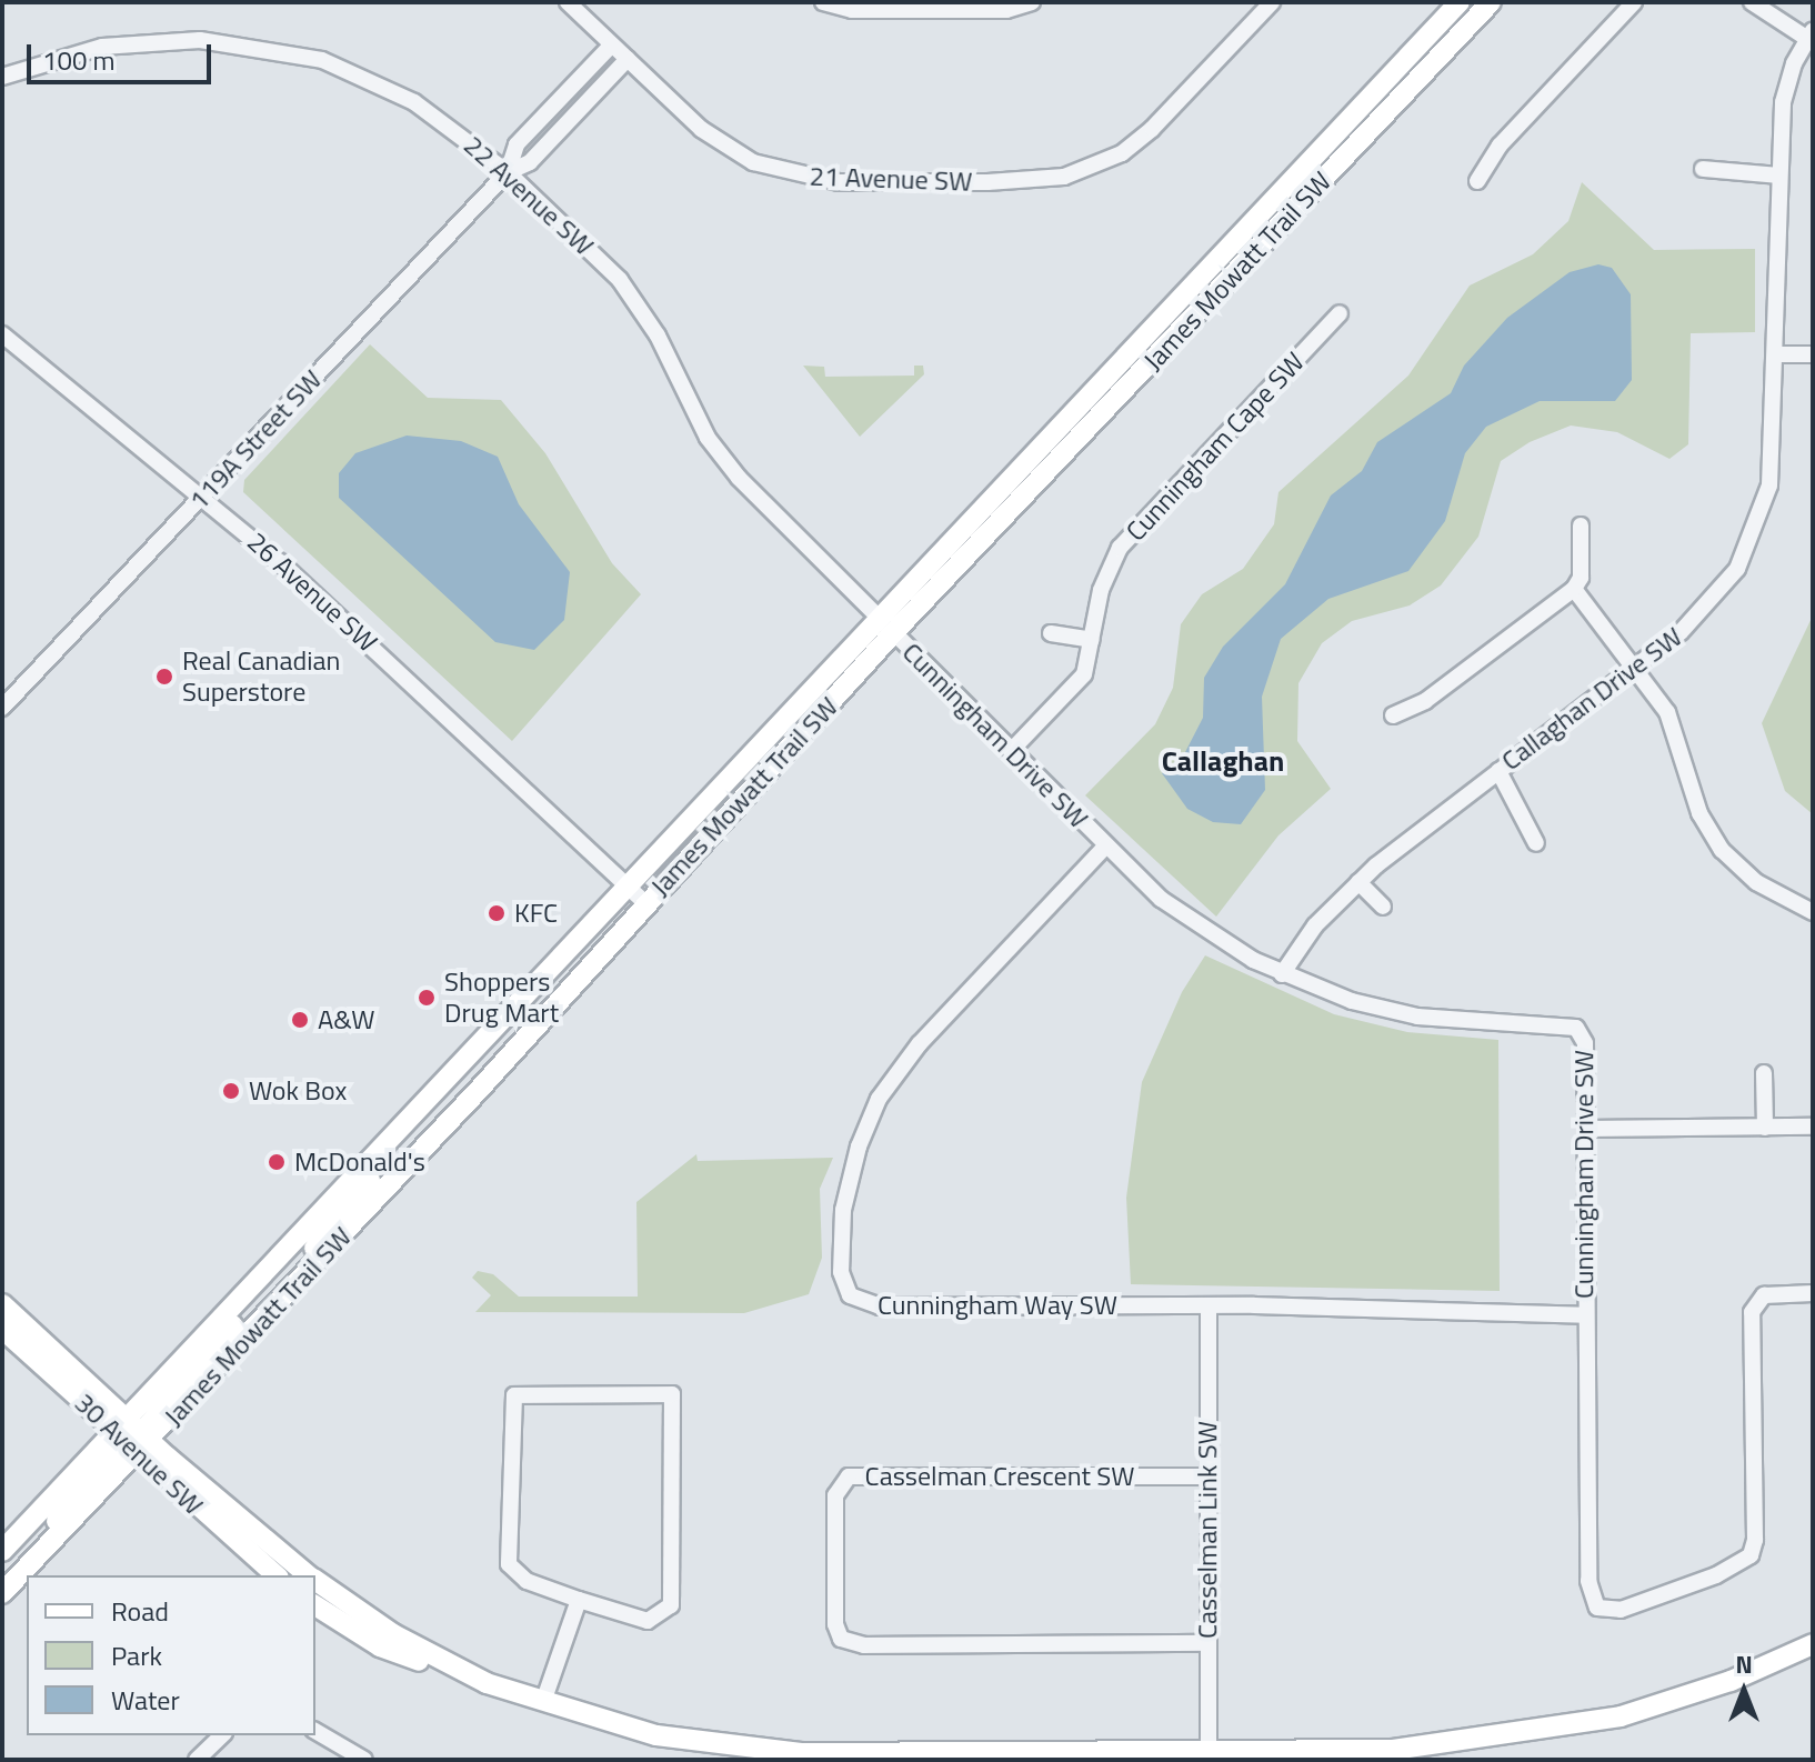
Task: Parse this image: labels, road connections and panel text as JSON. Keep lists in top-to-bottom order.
{
  "streets": {
    "main road": ["James Mowatt Trail SW", "30 Avenue SW"],
    "street": [
      "21 Avenue SW",
      "22 Avenue SW",
      "119A Street SW",
      "Cunningham Cape SW",
      "26 Avenue SW",
      "Callaghan Drive SW",
      "Cunningham Drive SW",
      "Cunningham Way SW",
      "Casselman Crescent SW",
      "Casselman Link SW"
    ]
  },
  "crossings": [
    ["21 Avenue SW", "119A Street SW"],
    ["22 Avenue SW", "James Mowatt Trail SW"],
    ["22 Avenue SW", "119A Street SW"],
    ["22 Avenue SW", "Cunningham Drive SW"],
    ["James Mowatt Trail SW", "26 Avenue SW"],
    ["James Mowatt Trail SW", "Cunningham Drive SW"],
    ["James Mowatt Trail SW", "30 Avenue SW"],
    ["119A Street SW", "26 Avenue SW"],
    ["Cunningham Cape SW", "Cunningham Drive SW"],
    ["Callaghan Drive SW", "Cunningham Drive SW"],
    ["Cunningham Drive SW", "Cunningham Way SW"],
    ["Cunningham Way SW", "Casselman Link SW"],
    ["30 Avenue SW", "Casselman Link SW"],
    ["Casselman Crescent SW", "Casselman Link SW"]
  ],
  "districts": ["Callaghan"],
  "places": [
    "Real Canadian Superstore",
    "KFC",
    "Shoppers Drug Mart",
    "A&W",
    "Wok Box",
    "McDonald's"
  ],
  "legend": ["Road", "Park", "Water"],
  "scale_bar": "100 m",
  "north": "top"
}
